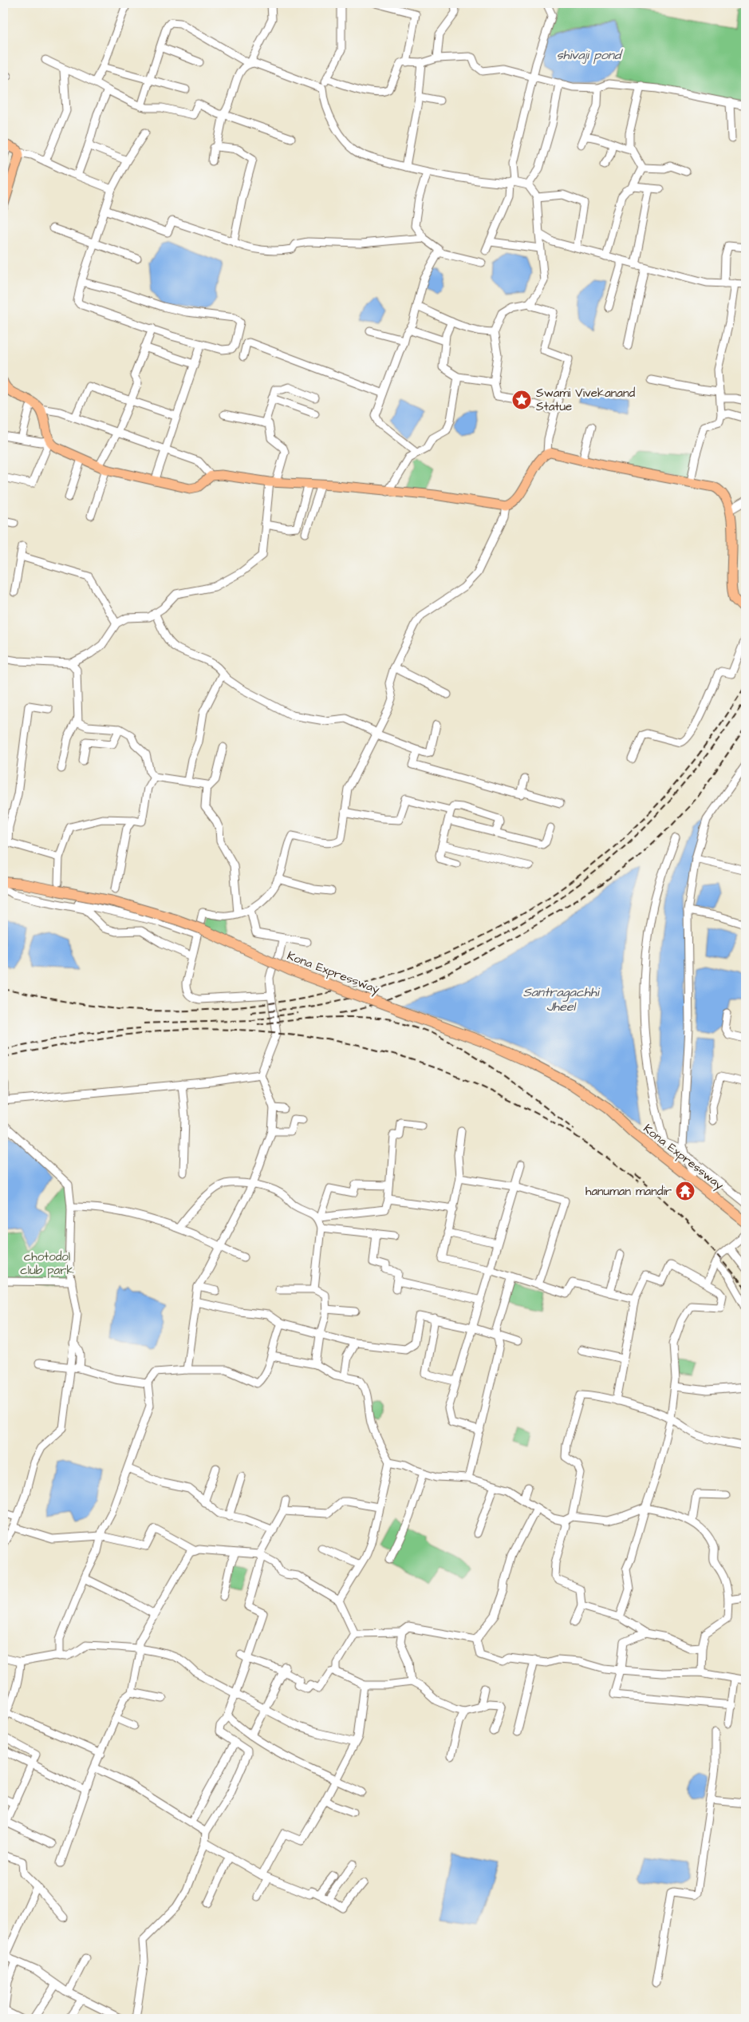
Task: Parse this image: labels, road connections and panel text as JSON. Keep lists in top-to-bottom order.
{
  "streets": {
    "highway": ["Kona Expressway"]
  },
  "water": ["shivaji pond", "Santragachhi Jheel"],
  "parks": ["chotodol club park"],
  "places": {
    "place": ["Swami Vivekanand Statue"],
    "temple": ["hanuman mandir"]
  }
}
